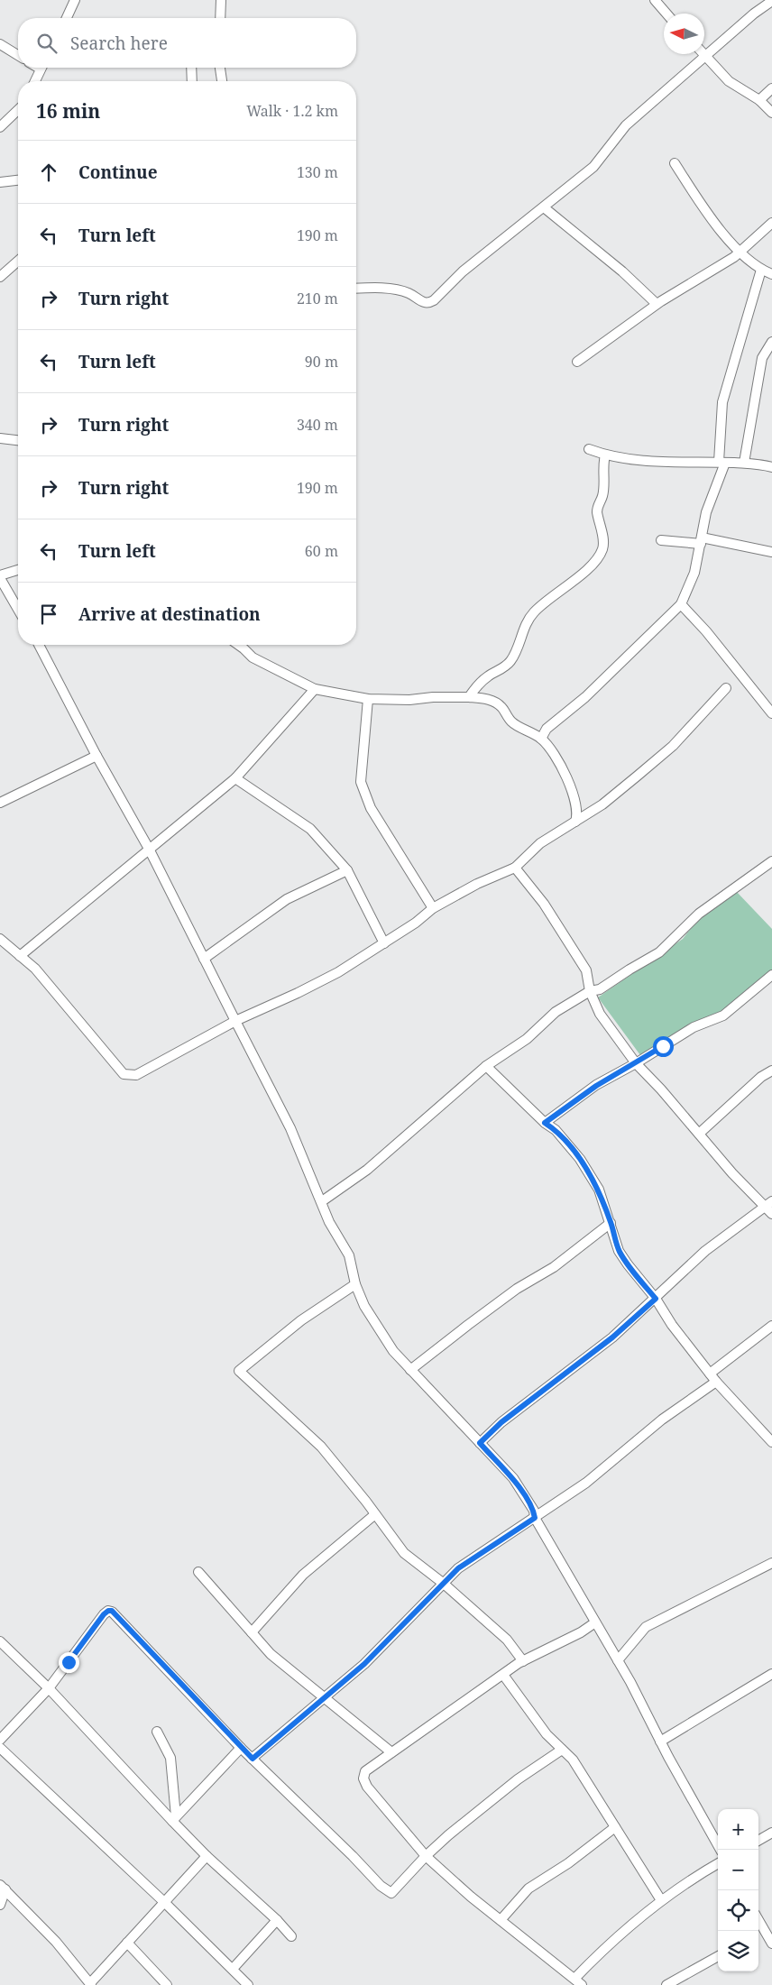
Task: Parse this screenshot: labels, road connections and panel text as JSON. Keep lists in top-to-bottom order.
{
  "north": "left",
  "page": {
    "search": "Search here",
    "heading": ["16 min", "Walk · 1.2 km"],
    "list": [
      ["Continue", "130 m"],
      ["Turn left", "190 m"],
      ["Turn right", "210 m"],
      ["Turn left", "90 m"],
      ["Turn right", "340 m"],
      ["Turn right", "190 m"],
      ["Turn left", "60 m"],
      "Arrive at destination"
    ],
    "map_buttons": ["+", "−"]
  }
}
